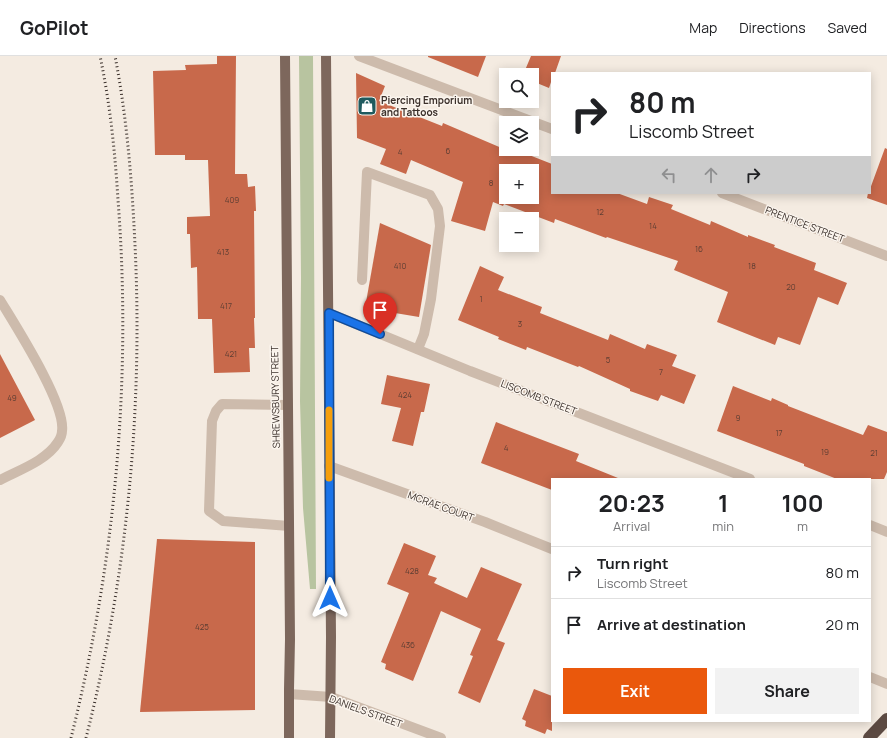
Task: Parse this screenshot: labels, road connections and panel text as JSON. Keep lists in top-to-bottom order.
{
  "streets": {
    "main road": ["SHREWSBURY STREET"],
    "street": [
      "PRENTICE STREET",
      "LISCOMB STREET",
      "MCRAE COURT",
      "DANIELS STREET"
    ]
  },
  "crossings": [
    ["SHREWSBURY STREET", "DANIELS STREET"]
  ],
  "places": {
    "shop": ["Piercing Emporium and Tattoos"]
  },
  "house_numbers": [
    "6",
    "4",
    "8",
    "409",
    "12",
    "14",
    "16",
    "413",
    "410",
    "18",
    "20",
    "1",
    "417",
    "3",
    "421",
    "5",
    "7",
    "424",
    "49",
    "9",
    "17",
    "4",
    "19",
    "21",
    "428",
    "425",
    "436"
  ],
  "page": {
    "header": "GoPilot",
    "nav": ["Map", "Directions", "Saved"],
    "map_buttons": ["+", "−"],
    "turn": ["80 m", "Liscomb Street"],
    "eta": [
      "20:23",
      "Arrival",
      "1",
      "min",
      "100",
      "m"
    ],
    "list": [
      {
        "name": "Turn right",
        "note": "Liscomb Street",
        "value": "80 m"
      },
      {
        "name": "Arrive at destination",
        "value": "20 m"
      }
    ],
    "buttons": ["Exit", "Share"]
  }
}
